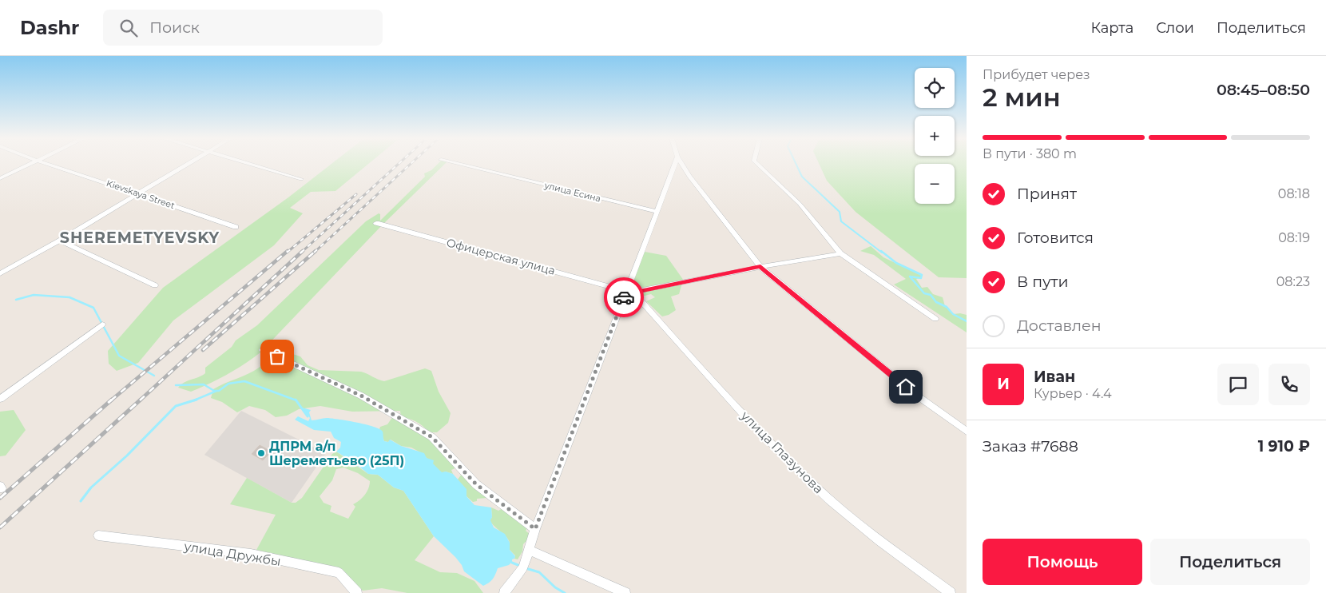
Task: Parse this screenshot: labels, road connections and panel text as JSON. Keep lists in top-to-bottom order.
{
  "streets": {
    "street": [
      "улица Есина",
      "Kievskaya Street",
      "Офицерская улица",
      "улица Глазунова",
      "улица Дружбы"
    ]
  },
  "crossings": [
    ["Офицерская улица", "улица Глазунова"]
  ],
  "districts": ["SHEREMETYEVSKY"],
  "places": ["ДПРМ а/п Шереметьево (25П)"],
  "page": {
    "header": "Dashr",
    "search": "Поиск",
    "nav": ["Карта", "Слои", "Поделиться"],
    "heading": ["2 мин", "Прибудет через", "08:45–08:50"],
    "panel": [
      "Иван",
      "Курьер · 4.4",
      "Заказ #7688",
      "1 910 ₽"
    ],
    "map_buttons": ["+", "−"],
    "bar": "В пути · 380 m",
    "list": [
      ["Принят", "08:18"],
      ["Готовится", "08:19"],
      ["В пути", "08:23"],
      "Доставлен"
    ],
    "round": "И",
    "buttons": ["Помощь", "Поделиться"]
  }
}
